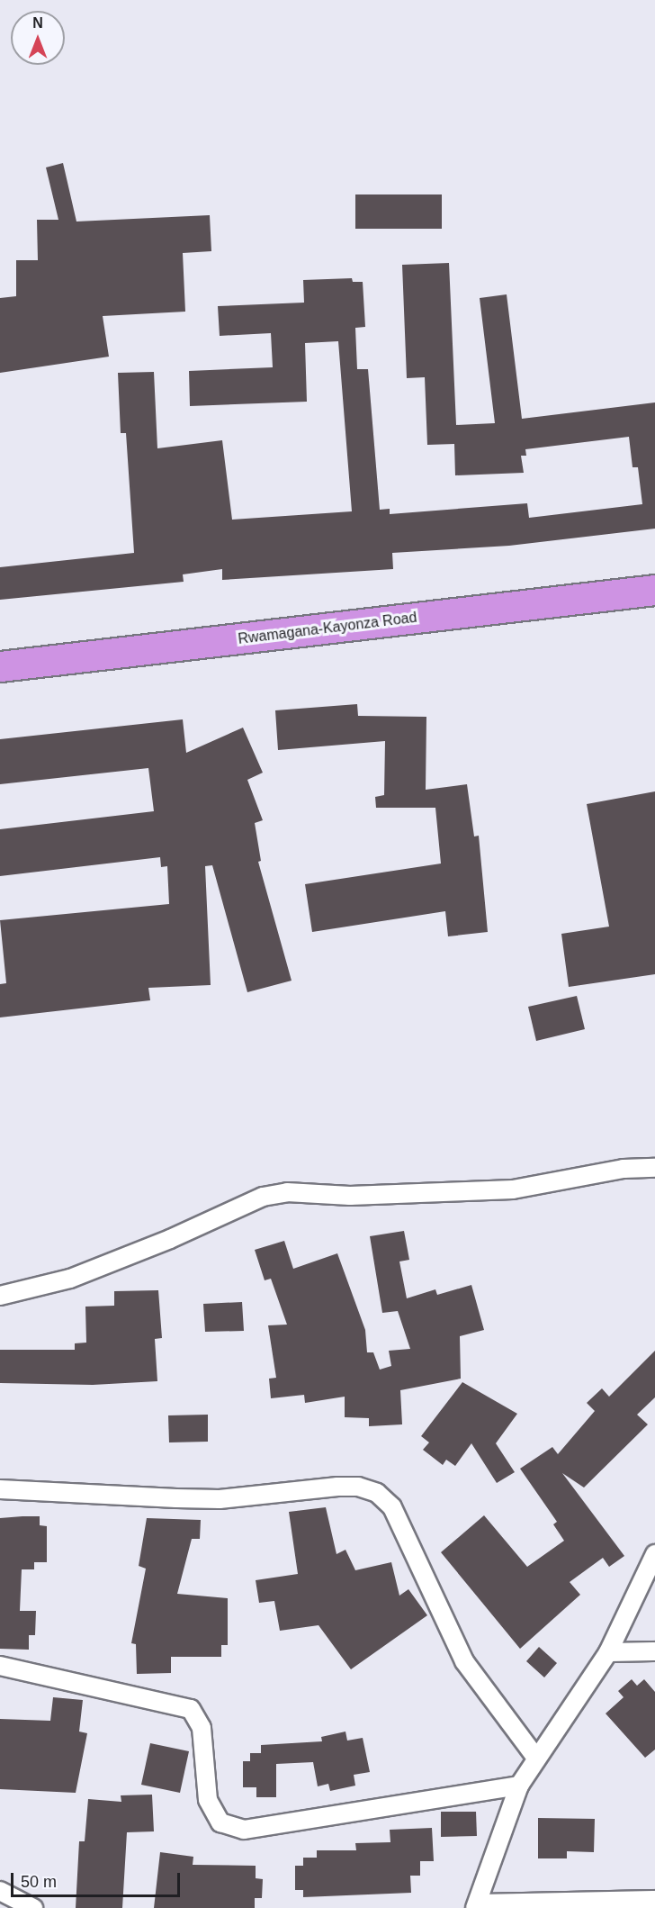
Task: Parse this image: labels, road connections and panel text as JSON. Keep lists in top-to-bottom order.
{
  "streets": {
    "highway": ["Rwamagana-Kayonza Road"]
  },
  "scale_bar": "50 m",
  "north": "top"
}
